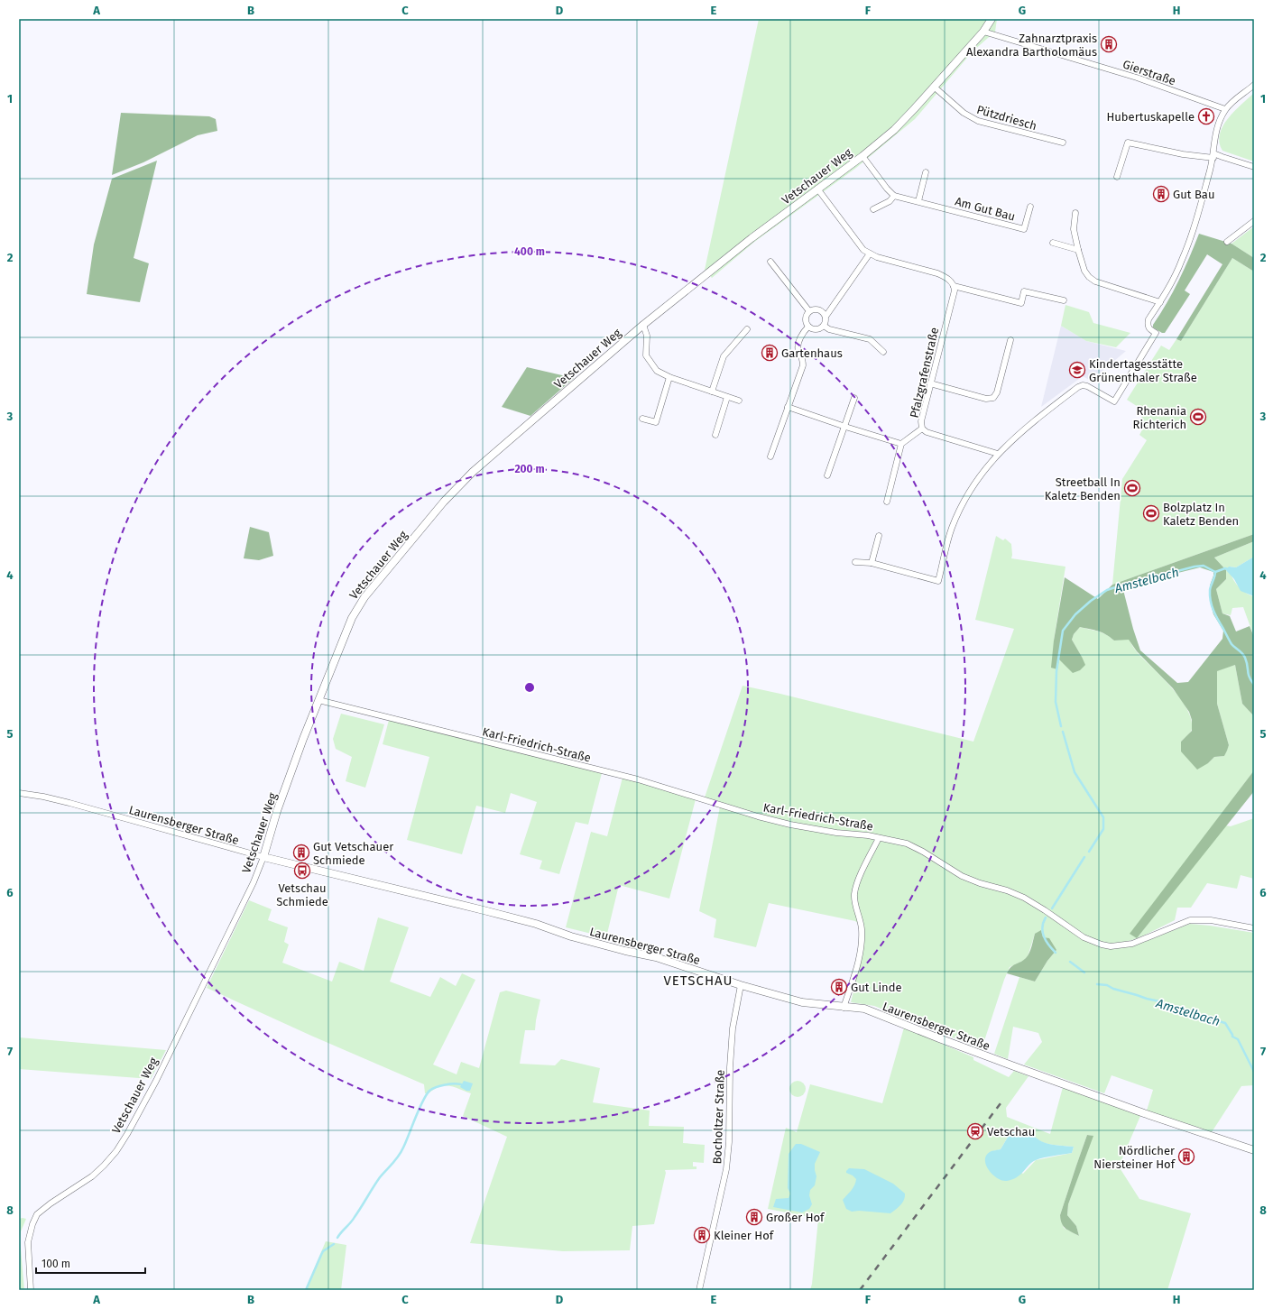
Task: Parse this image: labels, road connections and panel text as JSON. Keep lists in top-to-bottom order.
{
  "streets": {
    "street": [
      "Gierstraße",
      "Pützdriesch",
      "Vetschauer Weg",
      "Am Gut Bau",
      "Pfalzgrafenstraße",
      "Karl-Friedrich-Straße",
      "Laurensberger Straße",
      "Bocholtzer Straße"
    ]
  },
  "crossings": [
    ["Gierstraße", "Vetschauer Weg"],
    ["Pützdriesch", "Vetschauer Weg"],
    ["Vetschauer Weg", "Karl-Friedrich-Straße"],
    ["Vetschauer Weg", "Laurensberger Straße"],
    ["Laurensberger Straße", "Bocholtzer Straße"]
  ],
  "districts": ["VETSCHAU"],
  "water": ["Amstelbach"],
  "places": {
    "building": [
      "Zahnarztpraxis Alexandra Bartholomäus",
      "Gut Bau",
      "Gartenhaus",
      "Gut Vetschauer Schmiede",
      "Gut Linde",
      "Nördlicher Niersteiner Hof",
      "Großer Hof",
      "Kleiner Hof"
    ],
    "church": ["Hubertuskapelle"],
    "school or university": ["Kindertagesstätte Grünenthaler Straße"],
    "sports": ["Rhenania Richterich", "Streetball In Kaletz Benden", "Bolzplatz In Kaletz Benden"],
    "bus stop": ["Vetschau Schmiede"],
    "station": ["Vetschau"]
  },
  "scale_bar": "100 m",
  "grid": {
    "columns": [
      "A",
      "B",
      "C",
      "D",
      "E",
      "F",
      "G",
      "H"
    ],
    "rows": [
      "1",
      "2",
      "3",
      "4",
      "5",
      "6",
      "7",
      "8"
    ]
  },
  "rings": ["400 m", "200 m"]
}
